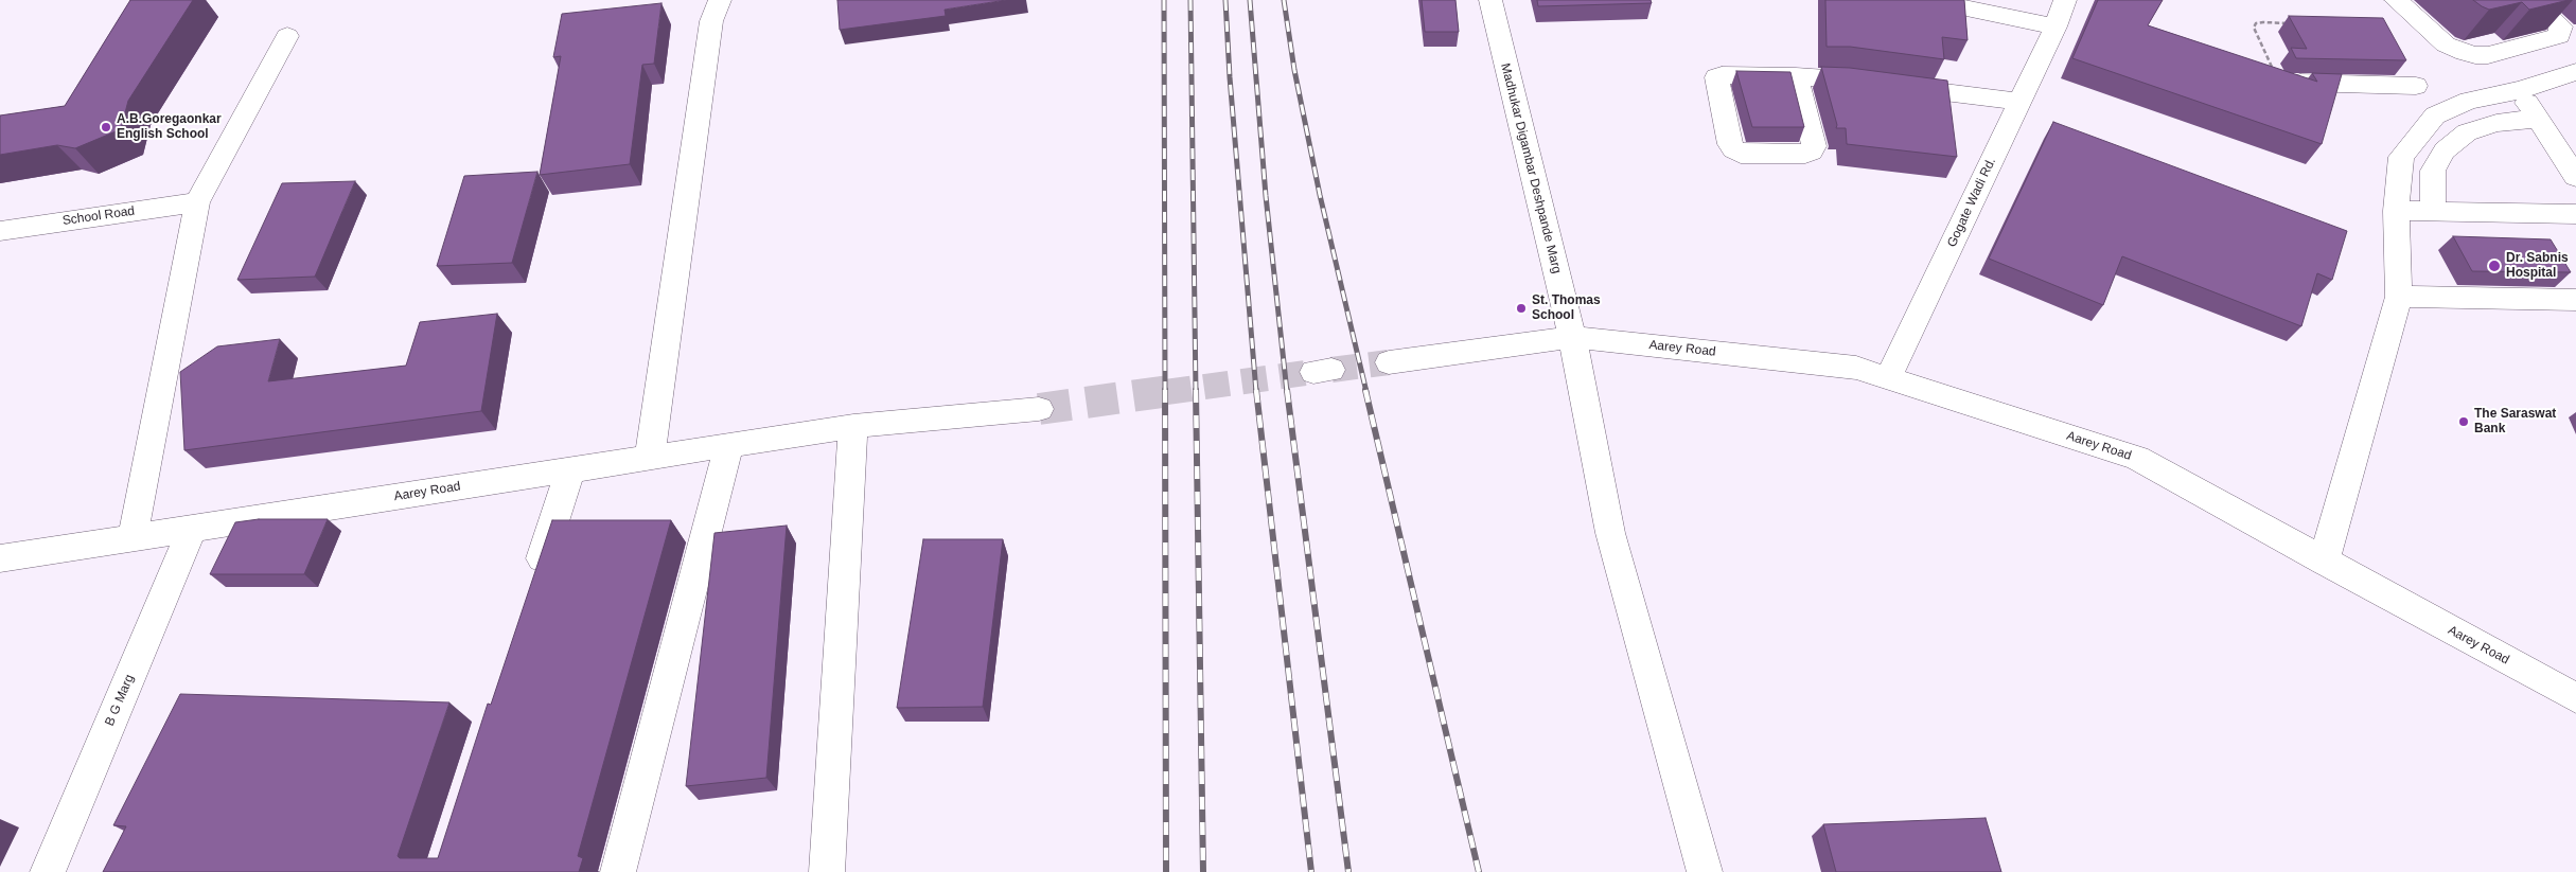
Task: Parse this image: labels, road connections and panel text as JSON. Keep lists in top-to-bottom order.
{
  "streets": {
    "street": [
      "Madhukar Digambar Deshpande Marg",
      "Gogate Wadi Rd.",
      "School Road",
      "Aarey Road",
      "B G Marg"
    ]
  },
  "crossings": [
    ["Madhukar Digambar Deshpande Marg", "Aarey Road"],
    ["Gogate Wadi Rd.", "Aarey Road"],
    ["Aarey Road", "B G Marg"]
  ],
  "places": [
    "A.B.Goregaonkar English School",
    "Dr. Sabnis Hospital",
    "St. Thomas School",
    "The Saraswat Bank"
  ]
}
